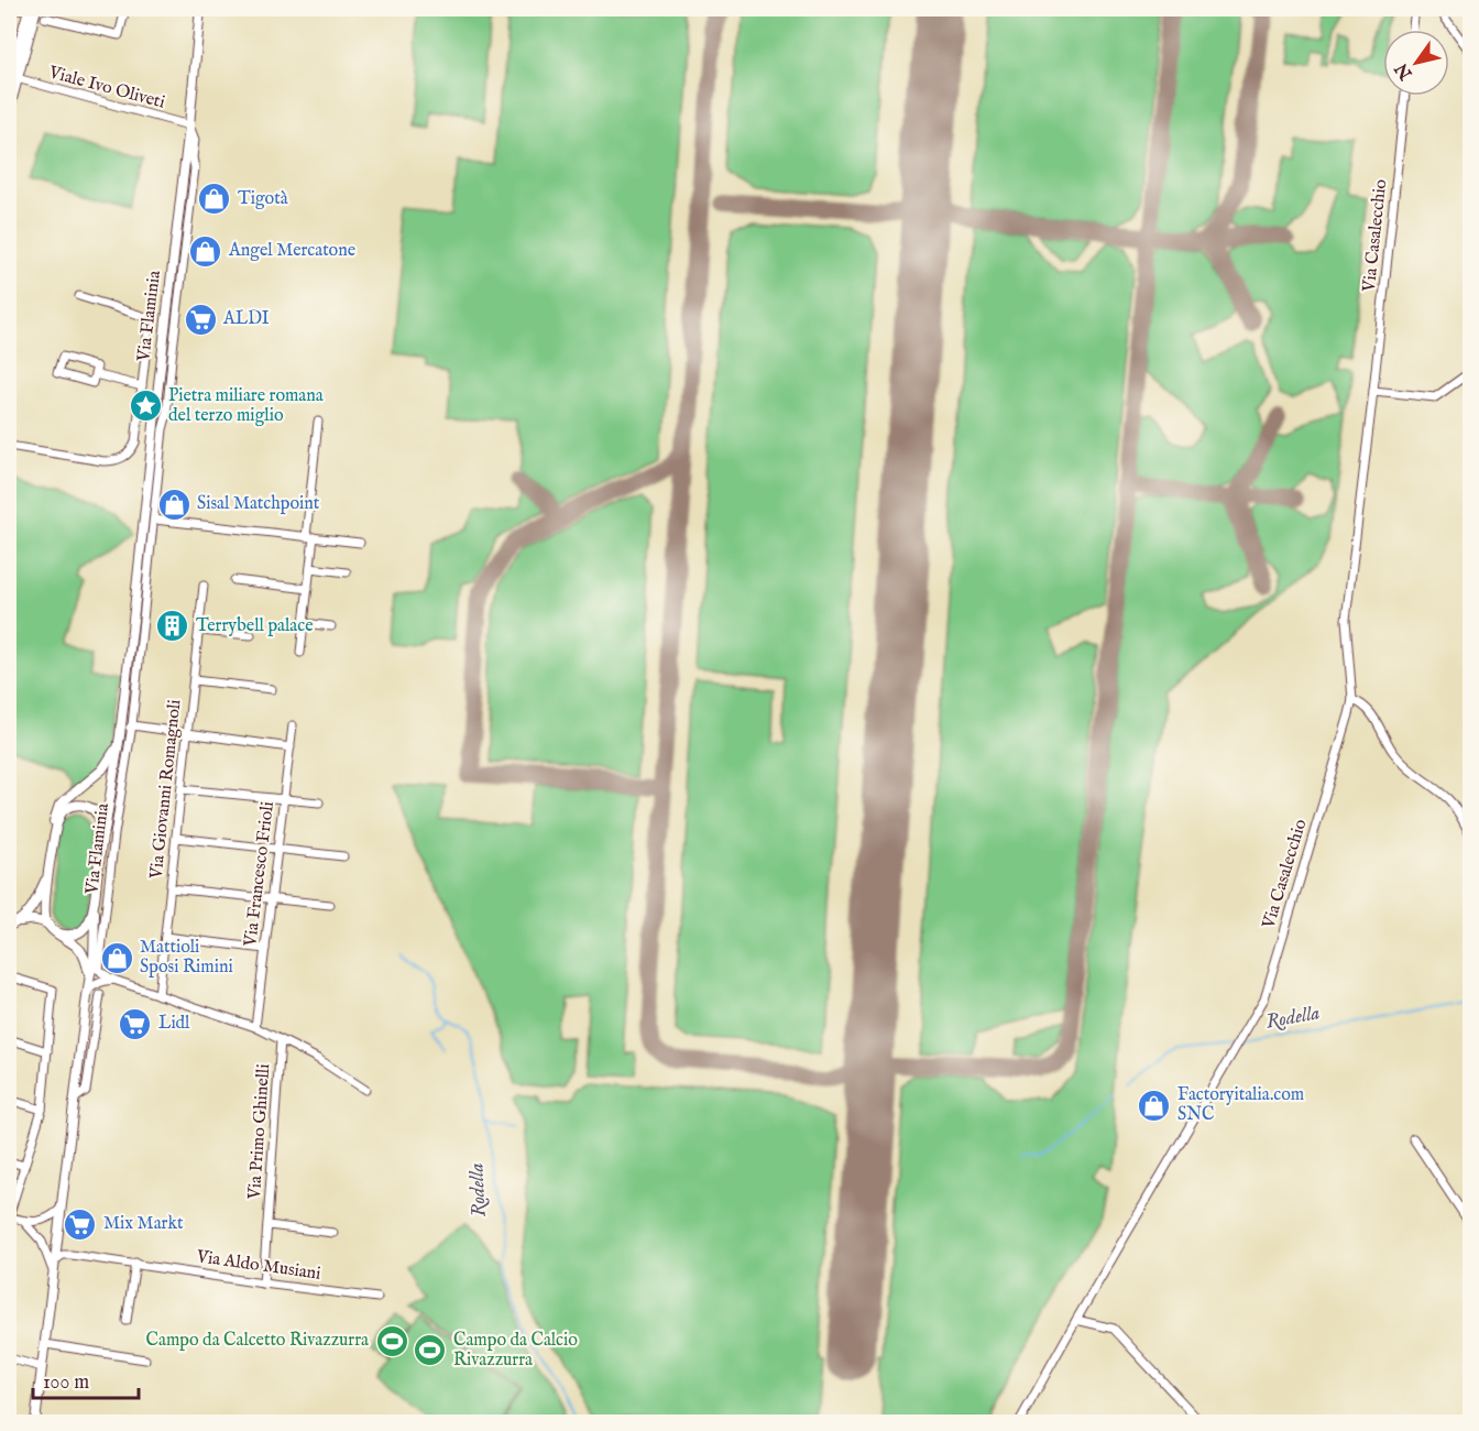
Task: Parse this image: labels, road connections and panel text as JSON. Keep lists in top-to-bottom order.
{
  "streets": {
    "main road": ["Via Flaminia"],
    "street": [
      "Viale Ivo Oliveti",
      "Via Casalecchio",
      "Via Giovanni Romagnoli",
      "Via Francesco Frioli",
      "Via Primo Ghinelli",
      "Via Aldo Musiani"
    ]
  },
  "crossings": [
    ["Viale Ivo Oliveti", "Via Flaminia"],
    ["Via Flaminia", "Via Aldo Musiani"],
    ["Via Primo Ghinelli", "Via Aldo Musiani"]
  ],
  "water": ["Rodella"],
  "places": {
    "shop": [
      "Tigotà",
      "Angel Mercatone",
      "Sisal Matchpoint",
      "Mattioli Sposi Rimini",
      "Factoryitalia.com SNC"
    ],
    "supermarket": ["ALDI", "Lidl", "Mix Markt"],
    "place": ["Pietra miliare romana del terzo miglio"],
    "building": ["Terrybell palace"],
    "sports": ["Campo da Calcetto Rivazzurra", "Campo da Calcio Rivazzurra"]
  },
  "scale_bar": "100 m",
  "north": "bottom left"
}
